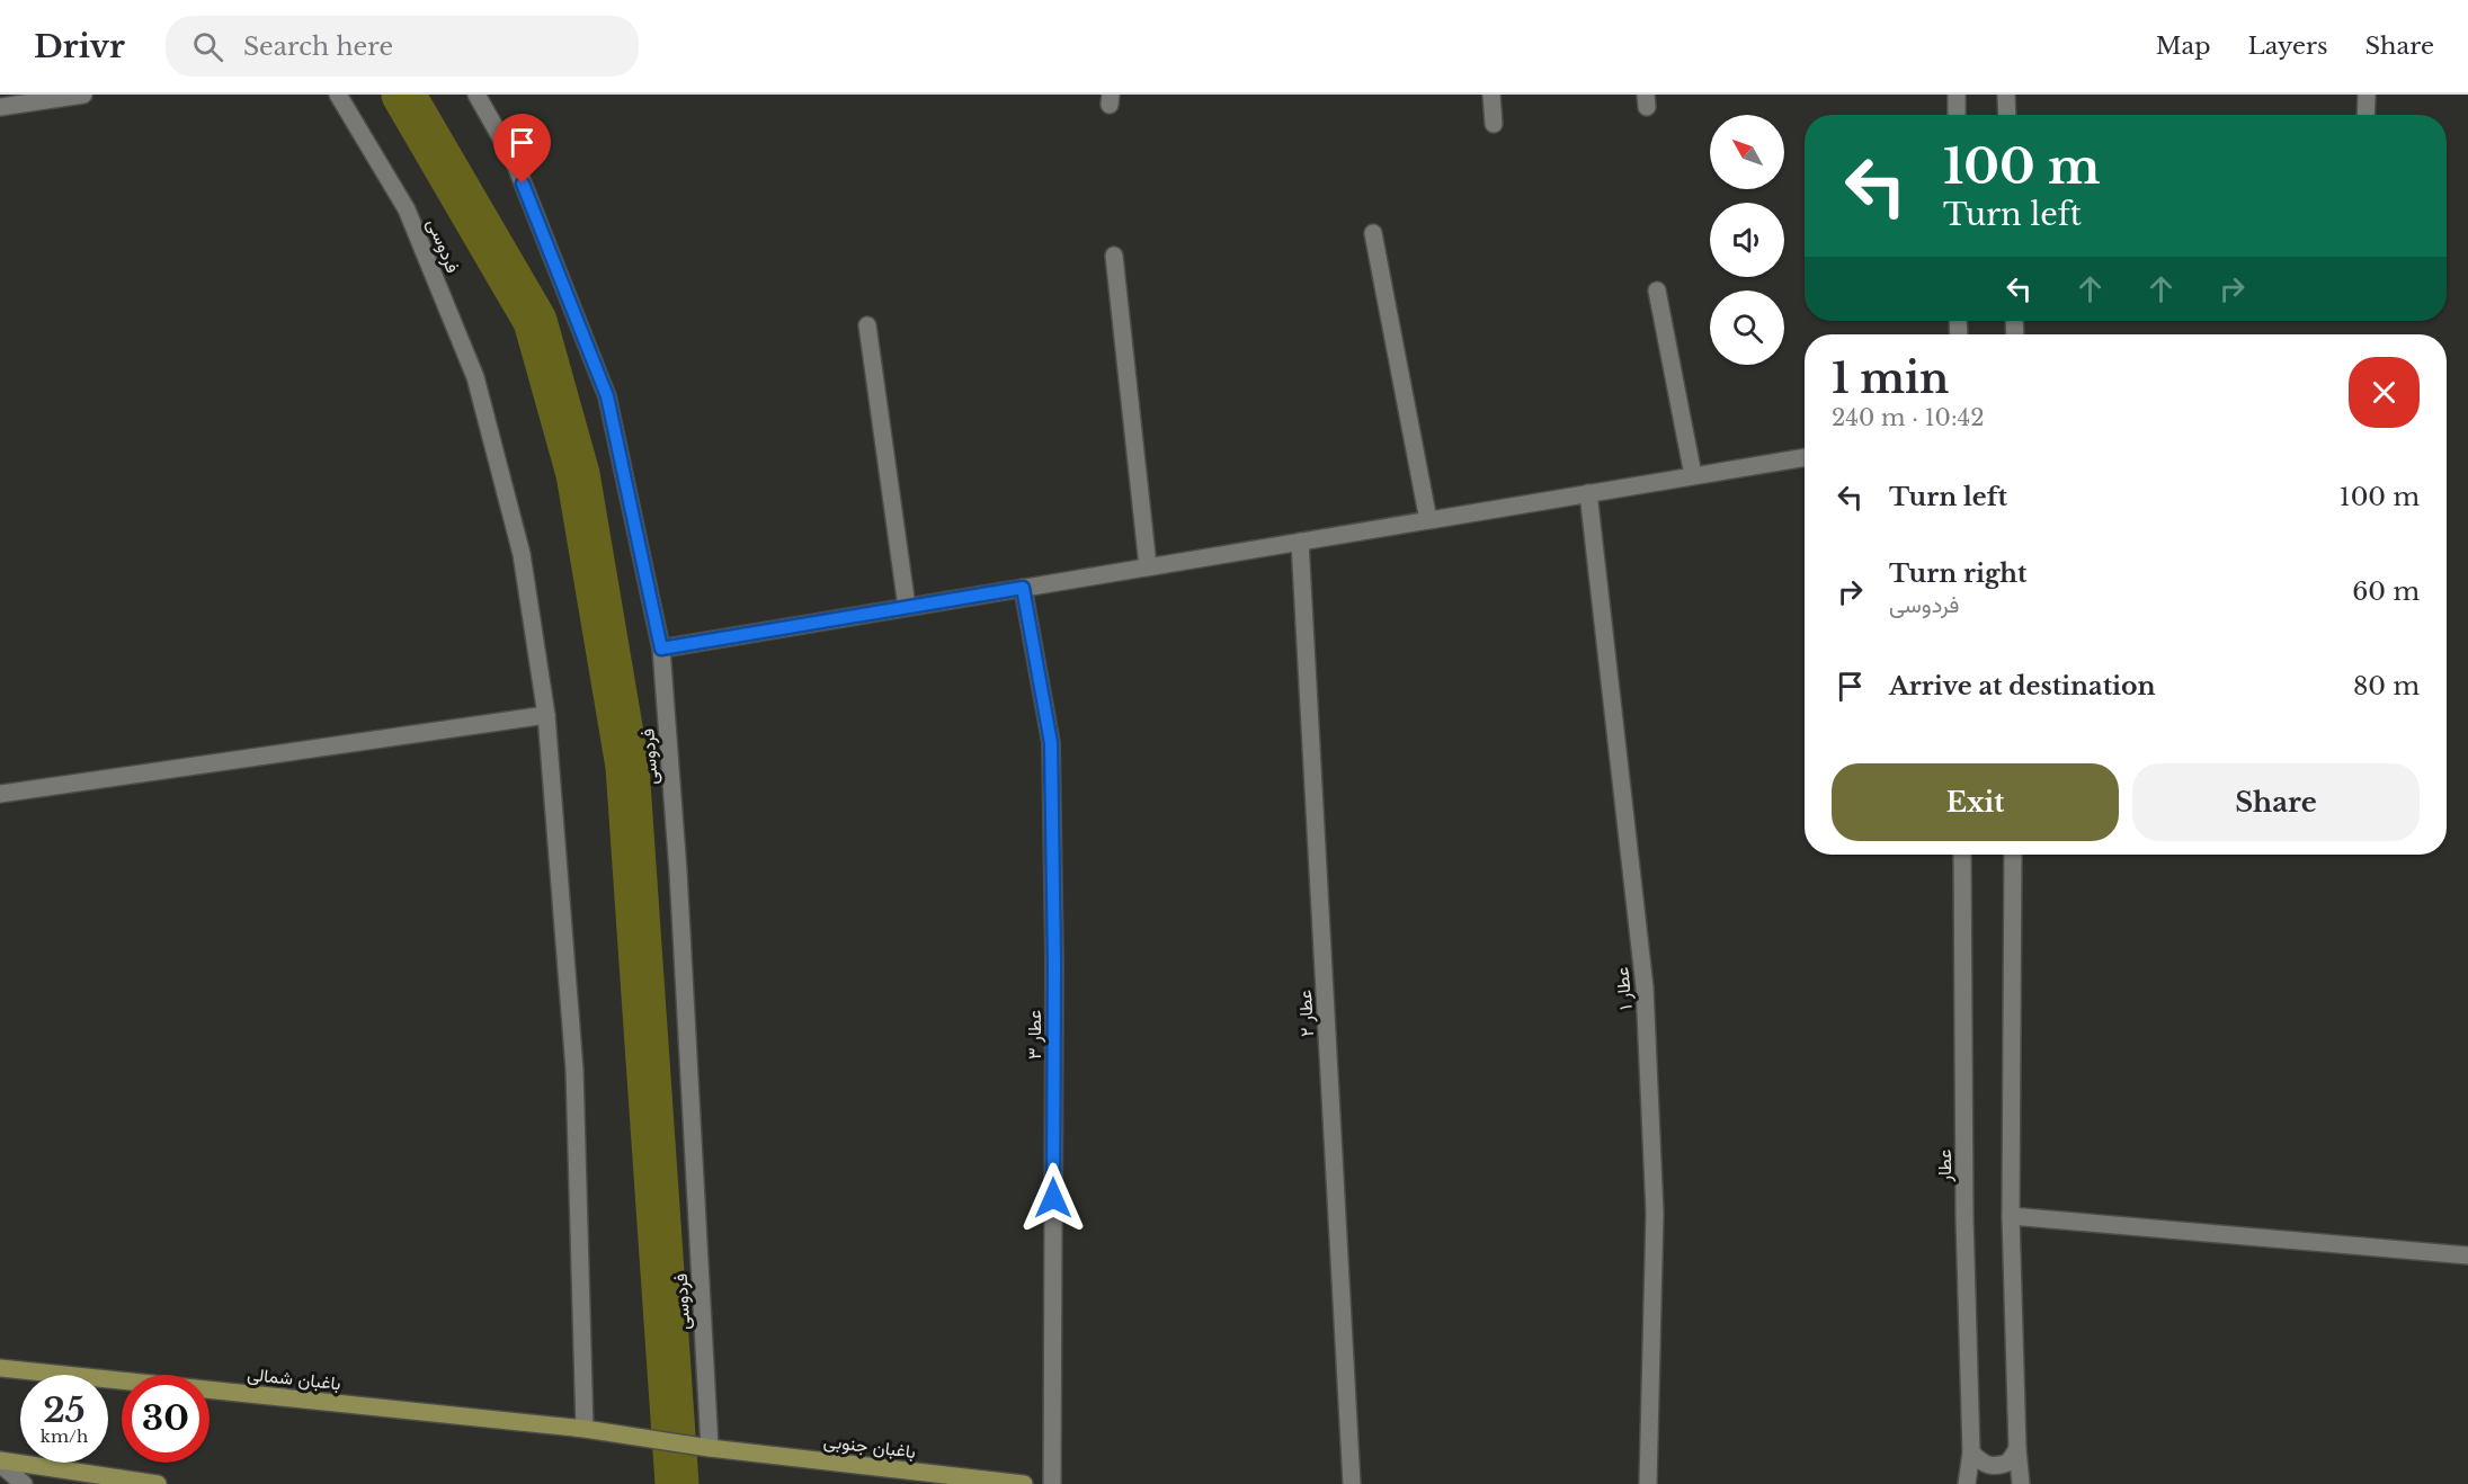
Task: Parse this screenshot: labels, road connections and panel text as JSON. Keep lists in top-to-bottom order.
{
  "streets": {
    "main road": ["باغبان شمالی", "باغبان جنوبی"],
    "street": [
      "فردوسی",
      "عطار ۱",
      "عطار ۲",
      "عطار ۳",
      "عطار"
    ]
  },
  "crossings": [
    ["فردوسی", "باغبان شمالی"],
    ["فردوسی", "باغبان جنوبی"],
    ["باغبان شمالی", "باغبان جنوبی"]
  ],
  "north": "top left",
  "page": {
    "header": "Drivr",
    "search": "Search here",
    "nav": ["Map", "Layers", "Share"],
    "turn": ["100 m", "Turn left"],
    "heading": ["1 min", "240 m · 10:42"],
    "list": [
      {
        "name": "Turn left",
        "value": "100 m"
      },
      {
        "name": "Turn right",
        "note": "فردوسی",
        "value": "60 m"
      },
      {
        "name": "Arrive at destination",
        "value": "80 m"
      }
    ],
    "buttons": ["Exit", "Share"],
    "speed": "25 km/h",
    "limit": "30"
  }
}
